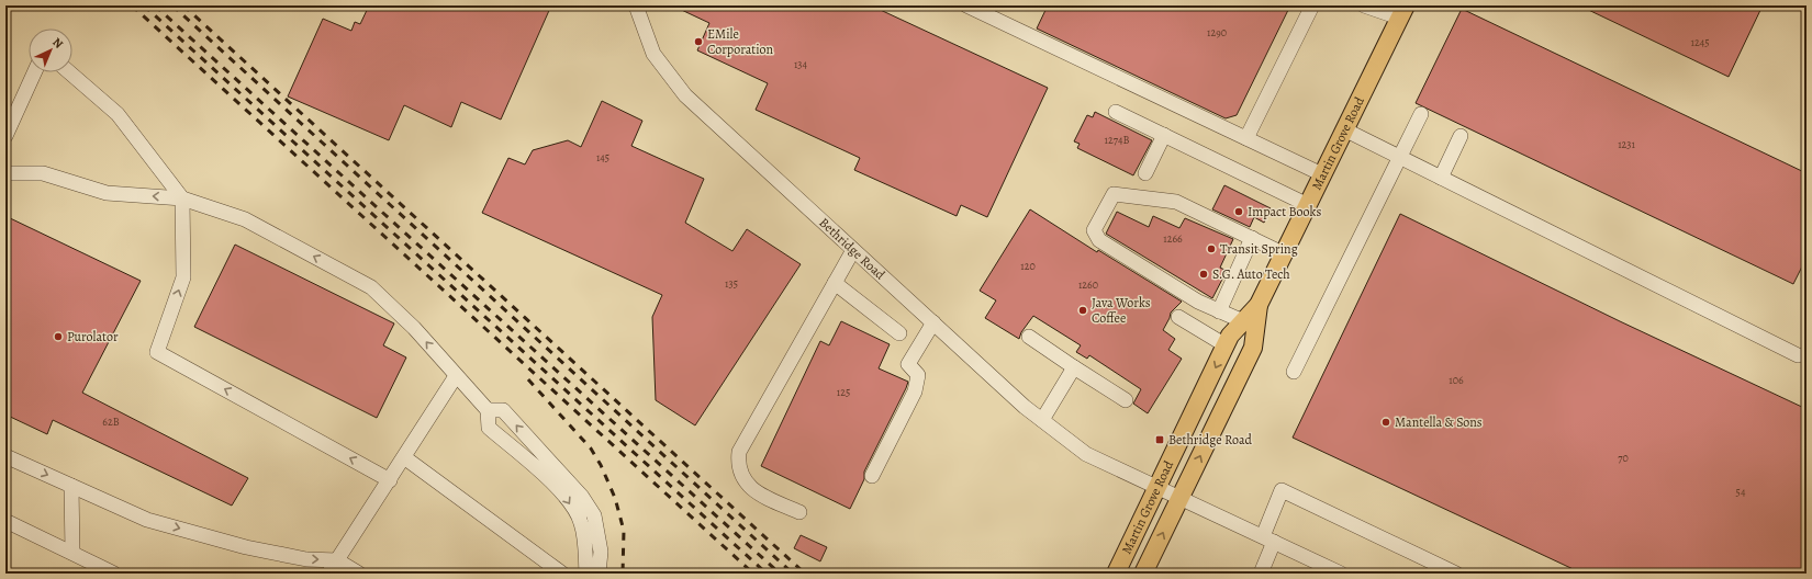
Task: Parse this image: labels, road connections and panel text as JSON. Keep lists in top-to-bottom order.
{
  "streets": {
    "main road": ["Martin Grove Road"],
    "street": ["Bethridge Road"]
  },
  "crossings": [
    ["Martin Grove Road", "Bethridge Road"]
  ],
  "places": {
    "other": [
      "EMile Corporation",
      "Impact Books",
      "Transit Spring",
      "S.G. Auto Tech",
      "Java Works Coffee",
      "Purolator",
      "Mantella & Sons"
    ],
    "transit": ["Bethridge Road"]
  },
  "house_numbers": [
    "1290",
    "1245",
    "134",
    "1274B",
    "1231",
    "145",
    "1266",
    "120",
    "135",
    "1260",
    "106",
    "125",
    "62B",
    "70",
    "54"
  ],
  "north": "top right"
}
